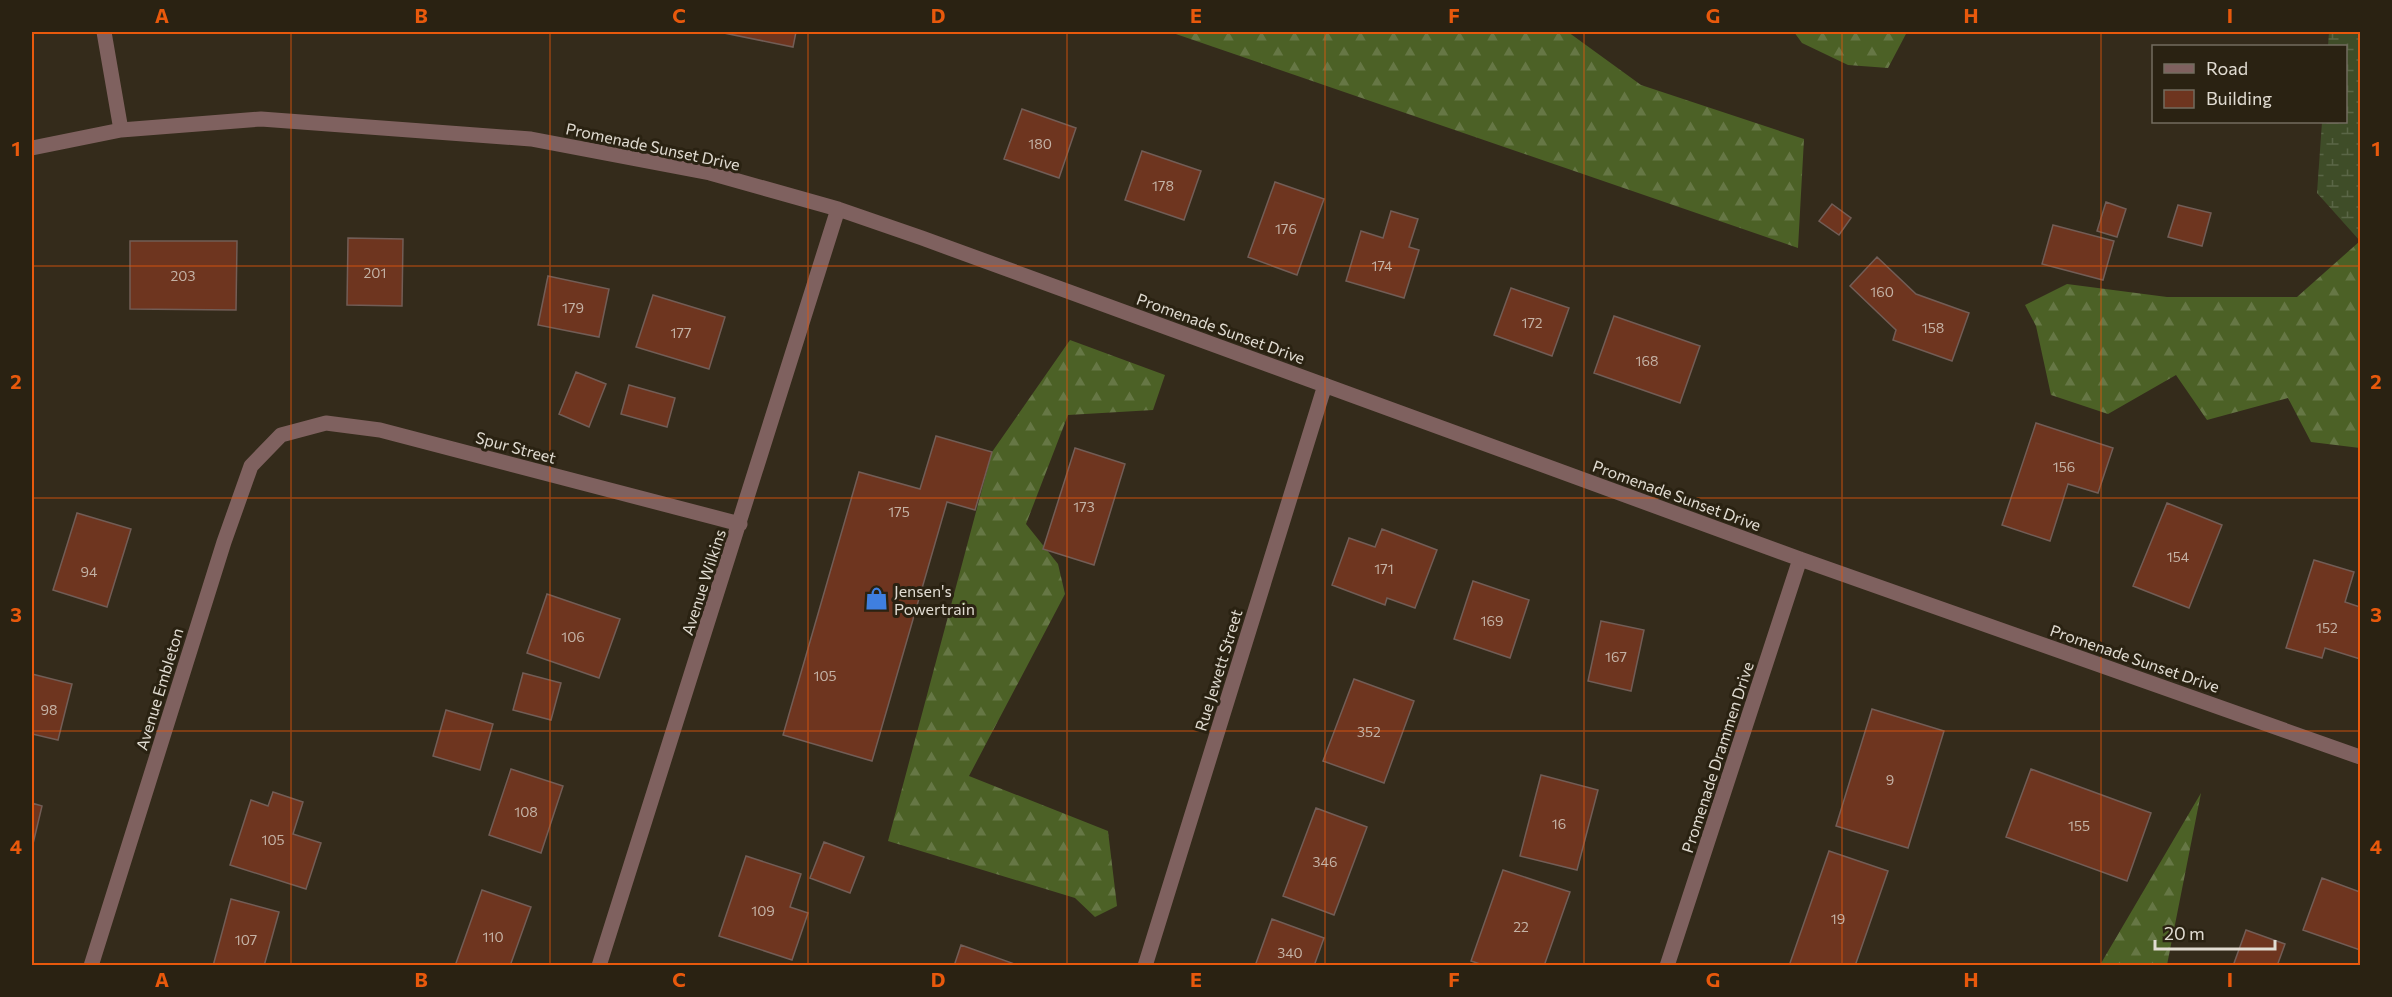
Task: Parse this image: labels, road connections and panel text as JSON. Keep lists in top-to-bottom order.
{
  "streets": {
    "street": [
      "Promenade Sunset Drive",
      "Spur Street",
      "Avenue Wilkins",
      "Rue Jewett Street",
      "Avenue Embleton",
      "Promenade Drammen Drive"
    ]
  },
  "crossings": [
    ["Promenade Sunset Drive", "Avenue Wilkins"],
    ["Promenade Sunset Drive", "Rue Jewett Street"],
    ["Promenade Sunset Drive", "Promenade Drammen Drive"],
    ["Spur Street", "Avenue Wilkins"],
    ["Spur Street", "Avenue Embleton"]
  ],
  "places": {
    "shop": ["Jensen's Powertrain"]
  },
  "house_numbers": [
    "180",
    "178",
    "176",
    "174",
    "201",
    "203",
    "160",
    "179",
    "172",
    "158",
    "177",
    "168",
    "156",
    "173",
    "175",
    "154",
    "171",
    "94",
    "169",
    "152",
    "106",
    "167",
    "105",
    "98",
    "352",
    "9",
    "108",
    "16",
    "155",
    "105",
    "346",
    "109",
    "19",
    "22",
    "110",
    "107",
    "340"
  ],
  "legend": ["Road", "Building"],
  "scale_bar": "20 m",
  "grid": {
    "columns": [
      "A",
      "B",
      "C",
      "D",
      "E",
      "F",
      "G",
      "H",
      "I"
    ],
    "rows": [
      "1",
      "2",
      "3",
      "4"
    ]
  }
}
